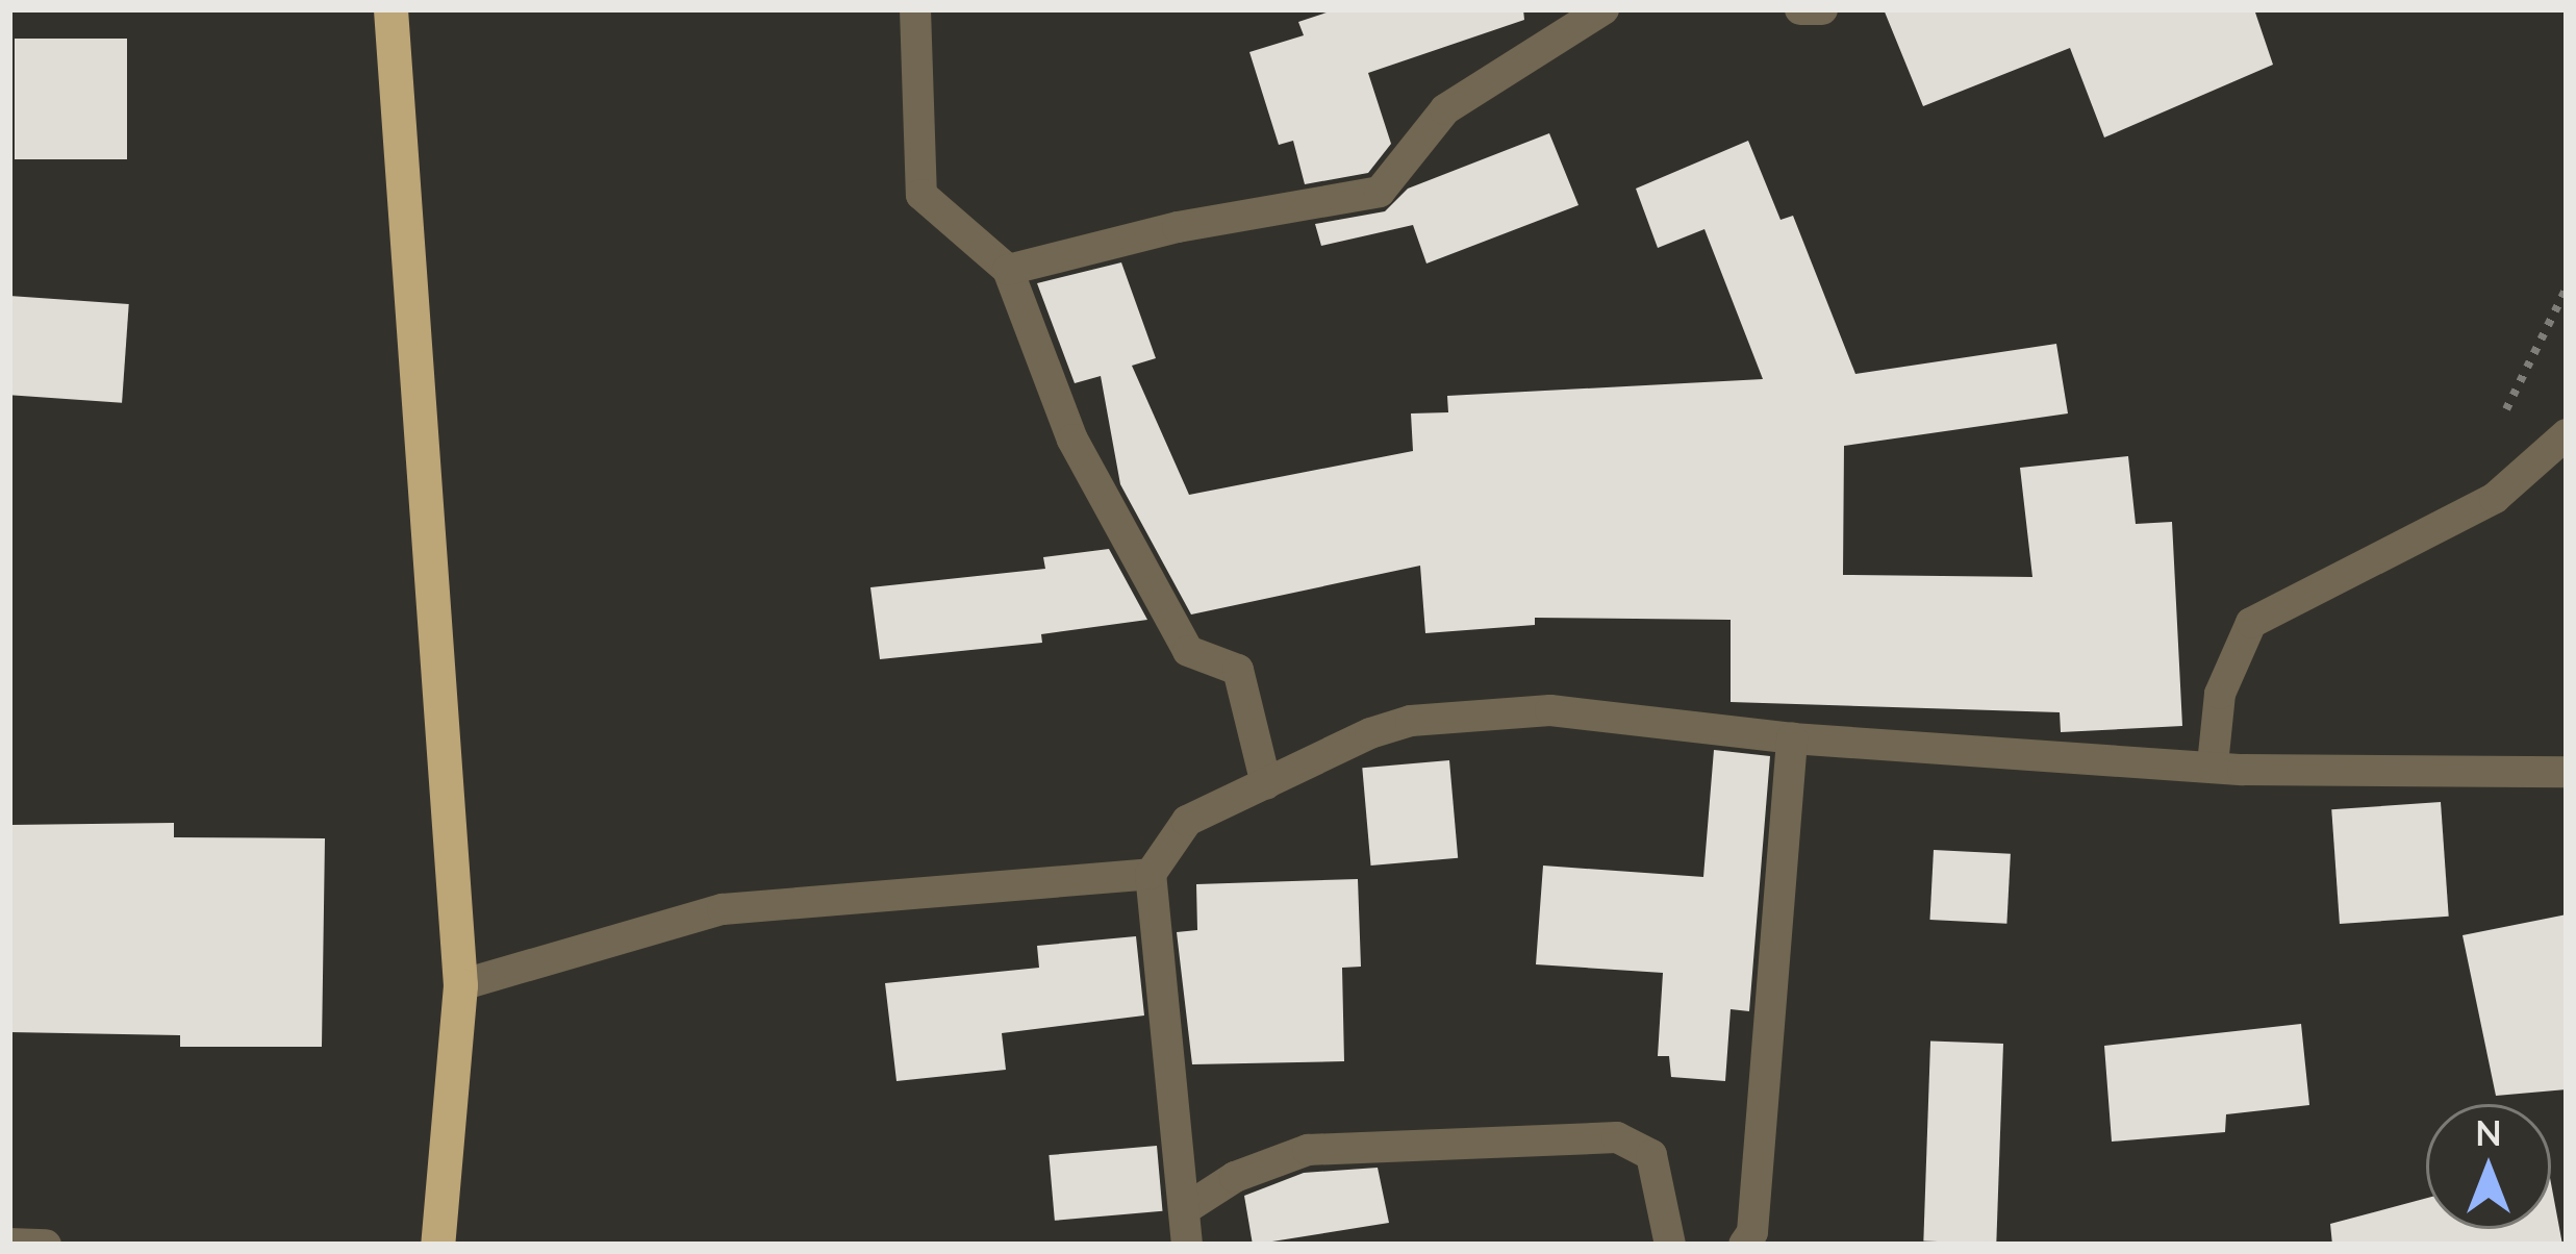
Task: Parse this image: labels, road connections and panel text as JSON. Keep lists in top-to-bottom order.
{
  "north": "top"
}
